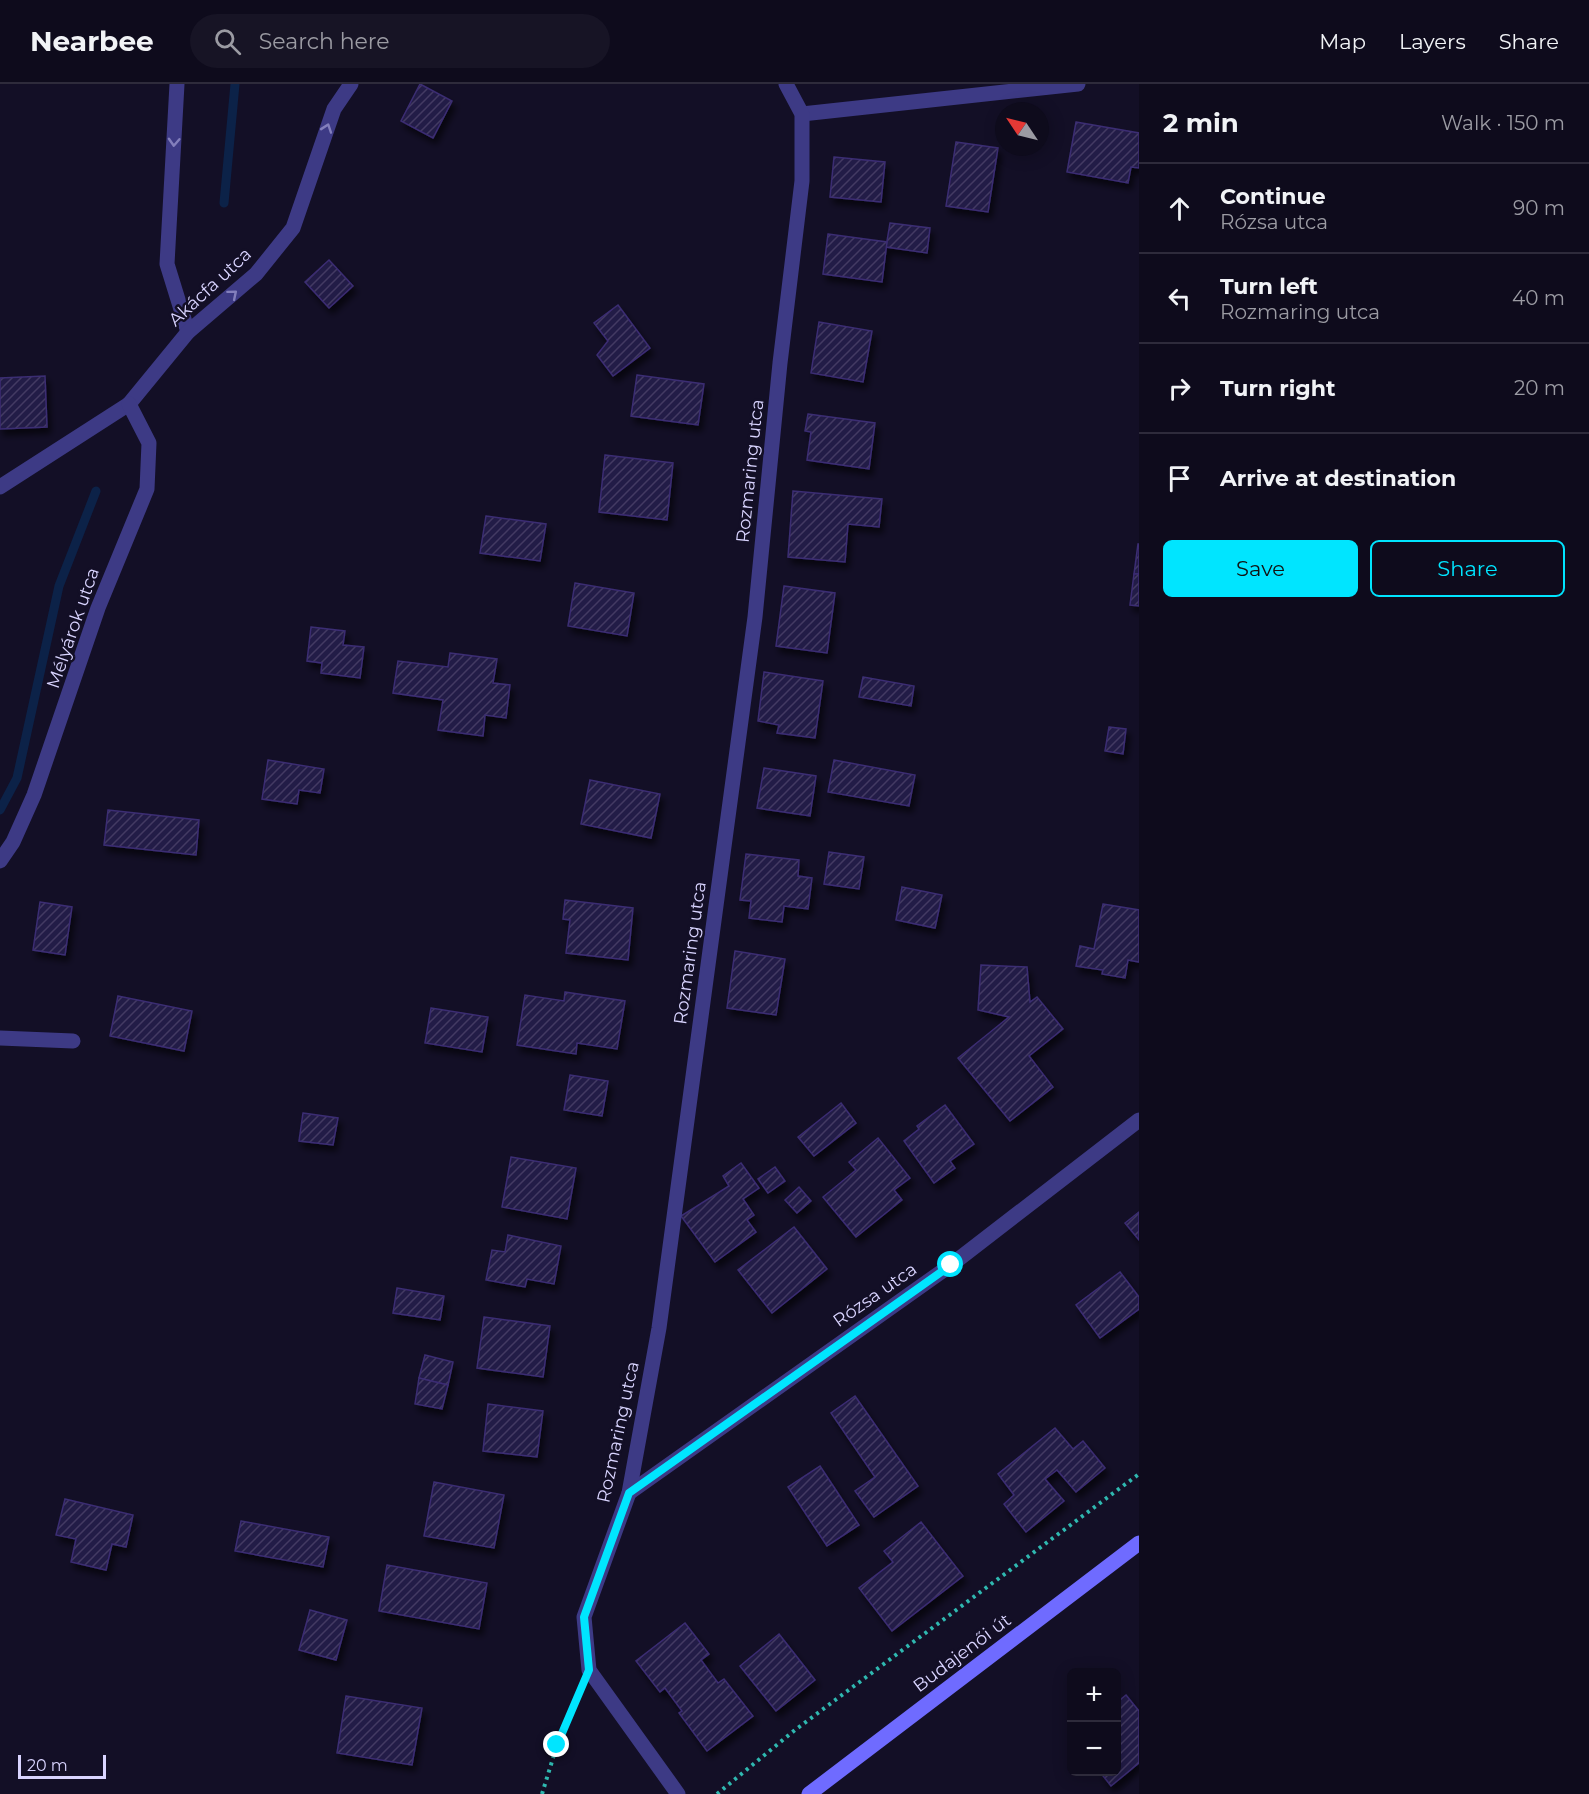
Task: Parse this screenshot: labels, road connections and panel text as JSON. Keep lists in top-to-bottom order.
{
  "streets": {
    "main road": ["Budajenői út"],
    "street": [
      "Akácfa utca",
      "Rozmaring utca",
      "Mélyárok utca",
      "Rózsa utca"
    ]
  },
  "crossings": [
    ["Akácfa utca", "Mélyárok utca"],
    ["Rozmaring utca", "Rózsa utca"]
  ],
  "one_way": ["Akácfa utca"],
  "scale_bar": "20 m",
  "north": "top left",
  "page": {
    "header": "Nearbee",
    "search": "Search here",
    "nav": ["Map", "Layers", "Share"],
    "heading": ["2 min", "Walk · 150 m"],
    "list": [
      ["Continue", "Rózsa utca", "90 m"],
      ["Turn left", "Rozmaring utca", "40 m"],
      ["Turn right", "20 m"],
      "Arrive at destination"
    ],
    "buttons": ["Save", "Share"],
    "map_buttons": ["+", "−"],
    "scale": "20 m"
  }
}
